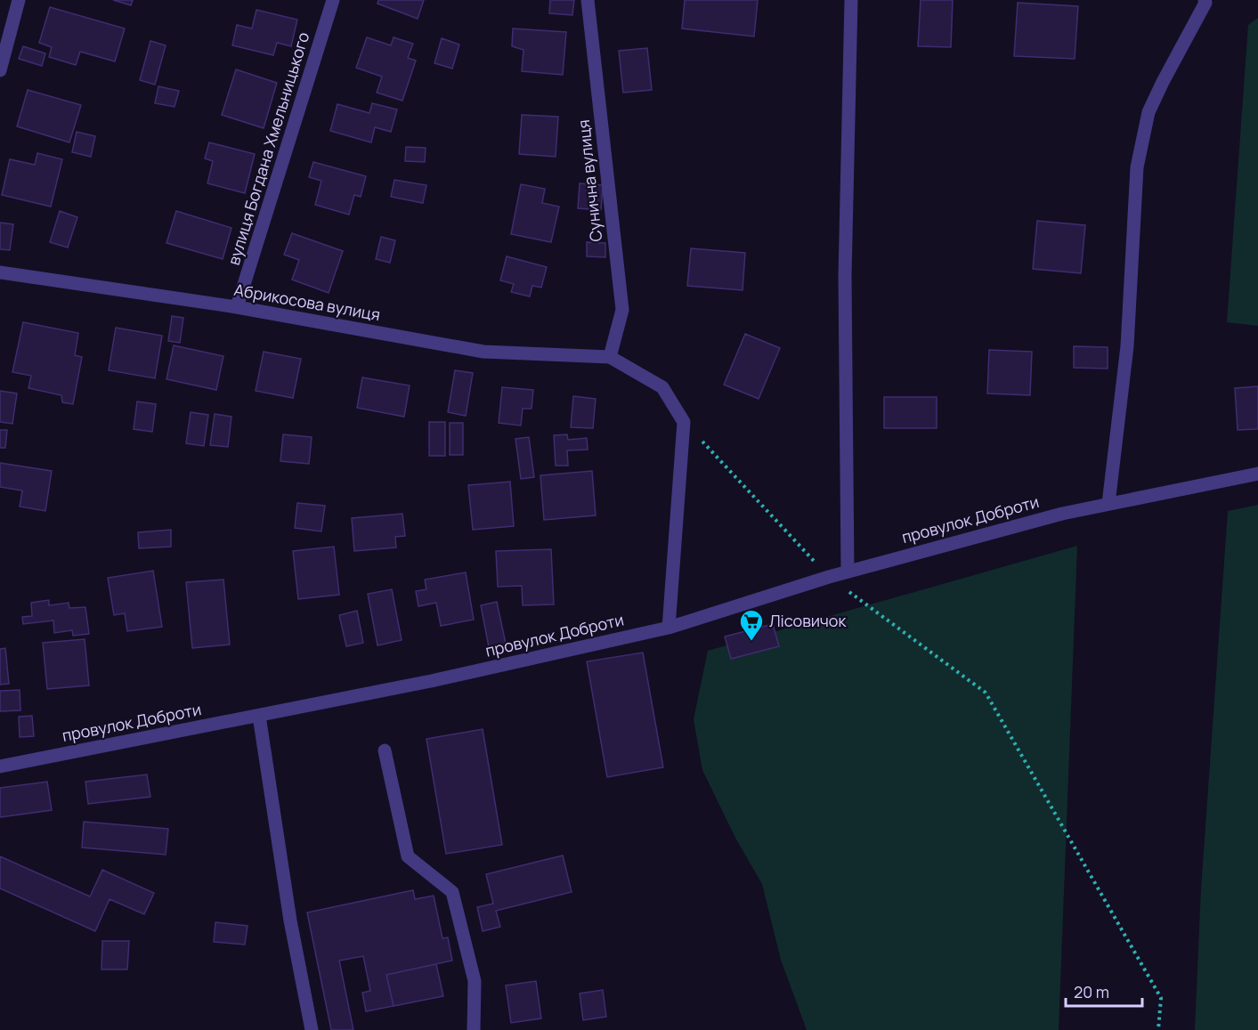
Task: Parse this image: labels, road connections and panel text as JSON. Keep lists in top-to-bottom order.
{
  "streets": {
    "street": [
      "вулиця Богдана Хмельницького",
      "Сунична вулиця",
      "Абрикосова вулиця",
      "провулок Доброти"
    ]
  },
  "crossings": [
    ["вулиця Богдана Хмельницького", "Абрикосова вулиця"],
    ["Сунична вулиця", "Абрикосова вулиця"]
  ],
  "places": {
    "supermarket": ["Лісовичок"]
  },
  "scale_bar": "20 m"
}
